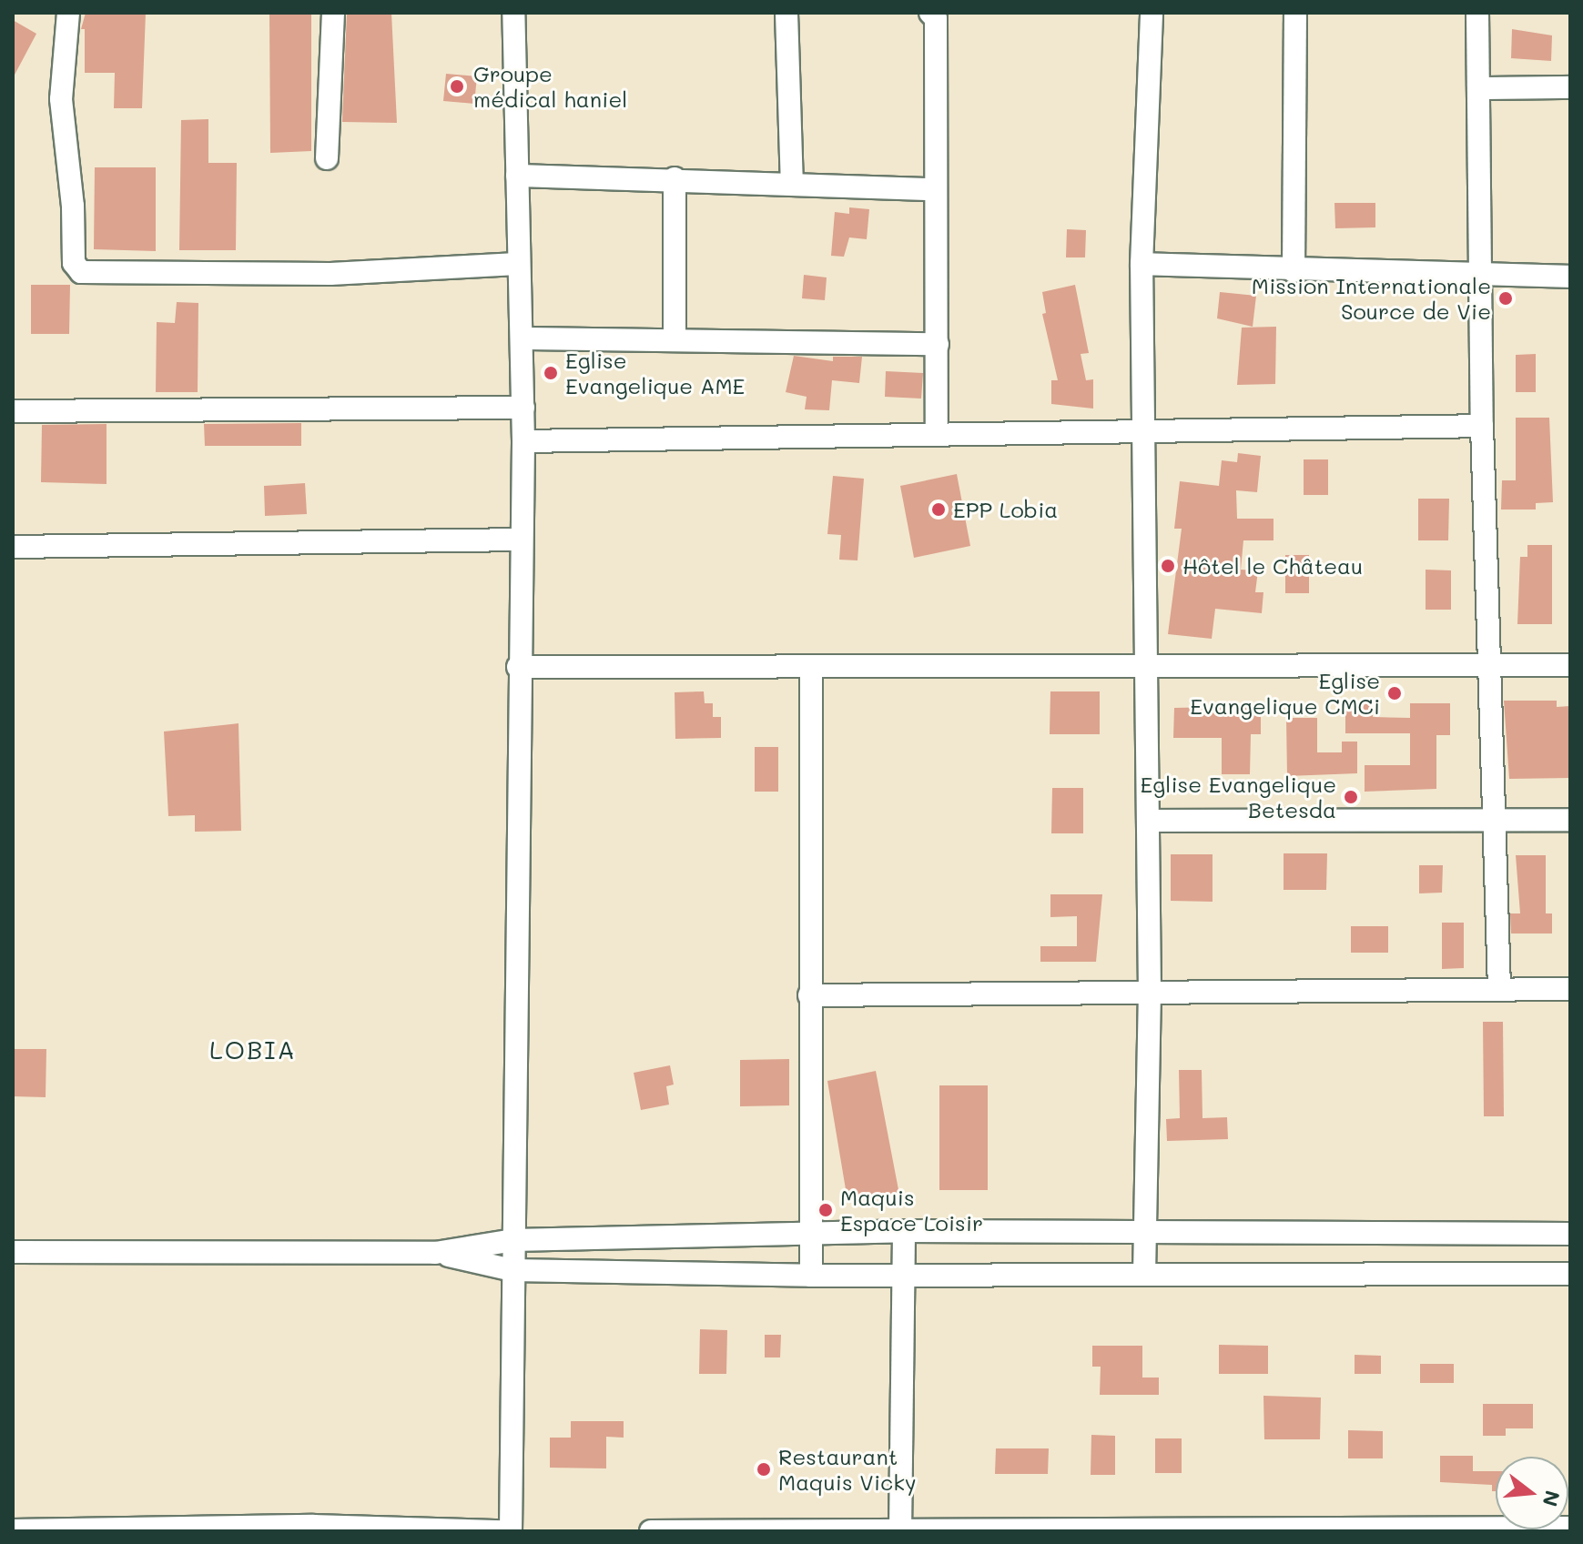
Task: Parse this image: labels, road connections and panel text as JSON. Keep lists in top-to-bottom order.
{
  "districts": ["LOBIA"],
  "places": [
    "Groupe médical haniel",
    "Mission Internationale Source de Vie",
    "Eglise Evangelique AME",
    "EPP Lobia",
    "Hôtel le Château",
    "Eglise Evangelique CMCi",
    "Eglise Evangelique Betesda",
    "Maquis Espace Loisir",
    "Restaurant Maquis Vicky"
  ],
  "north": "right"
}
